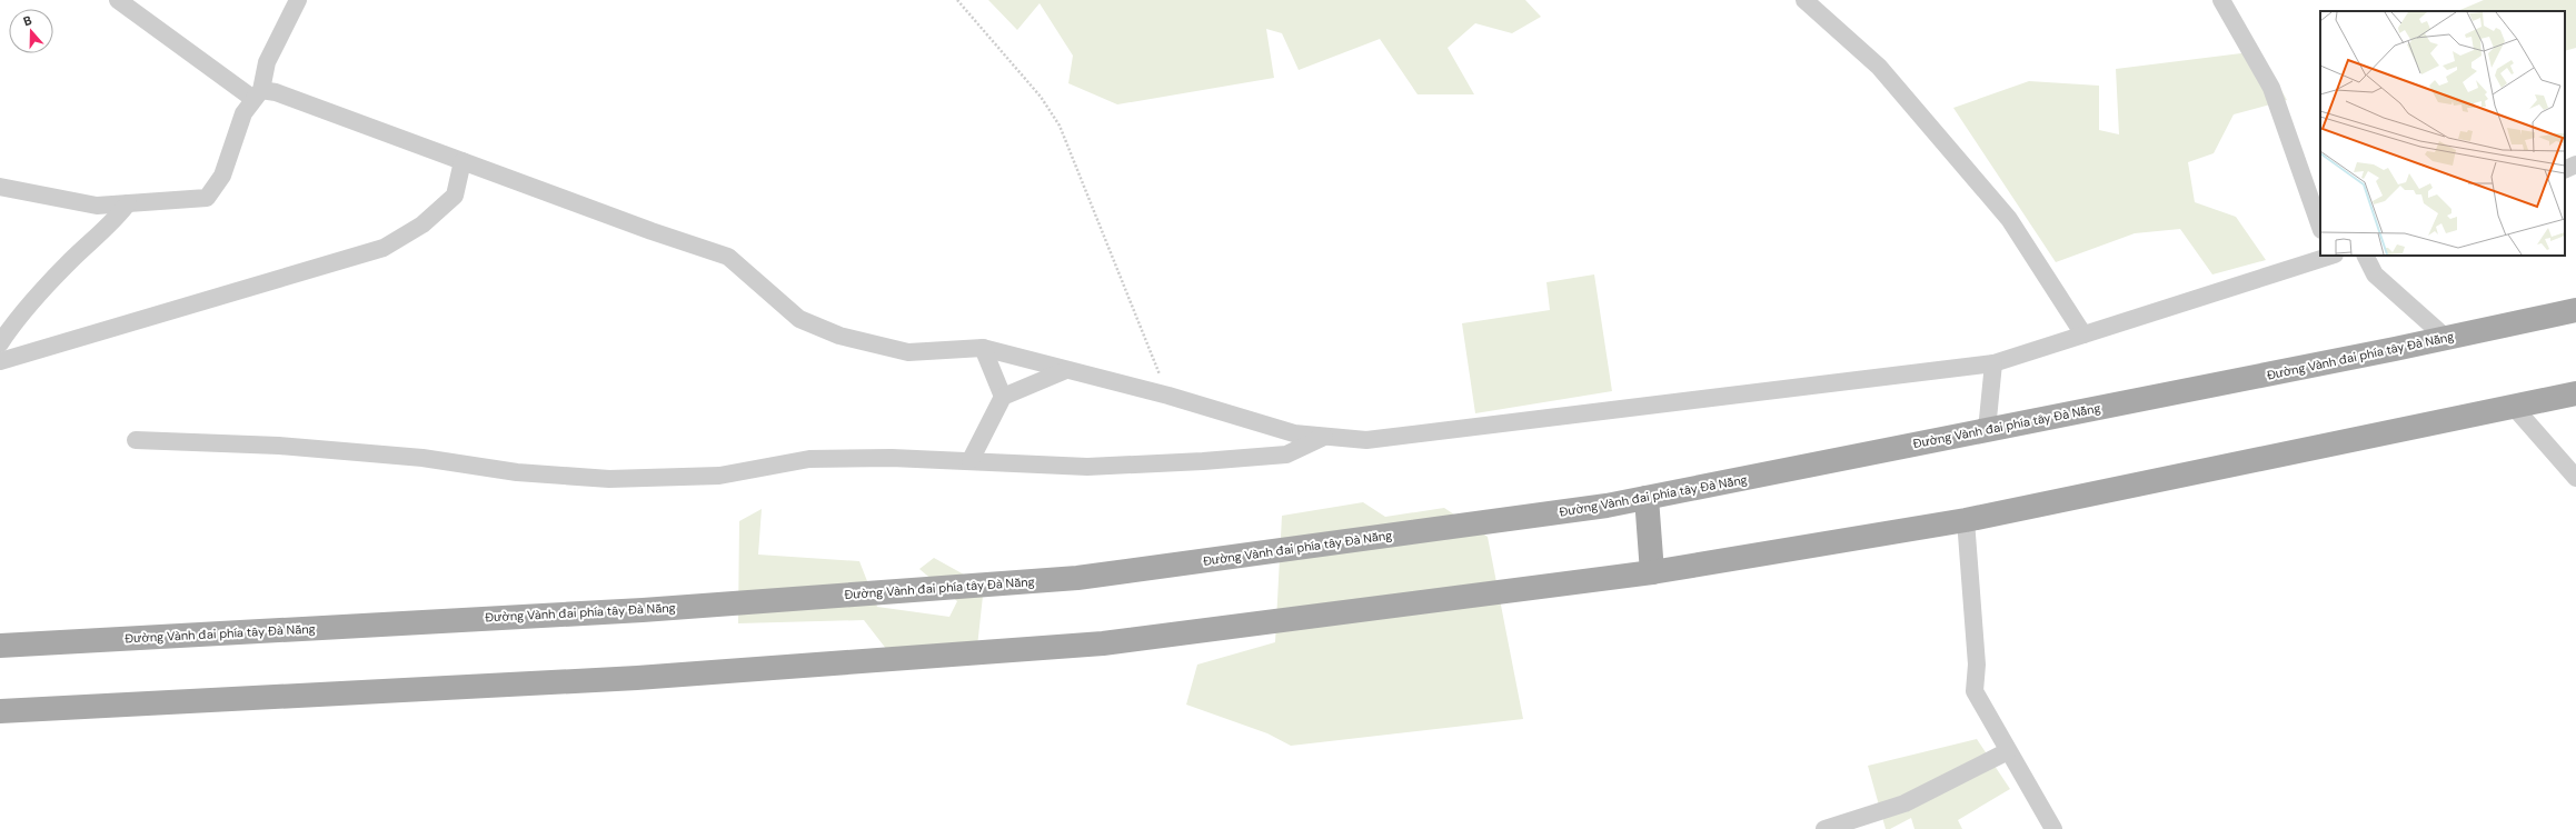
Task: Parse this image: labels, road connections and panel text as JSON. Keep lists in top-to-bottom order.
{
  "streets": {
    "main road": ["Đường Vành đai phía tây Đà Nẵng"]
  },
  "north": "top"
}
